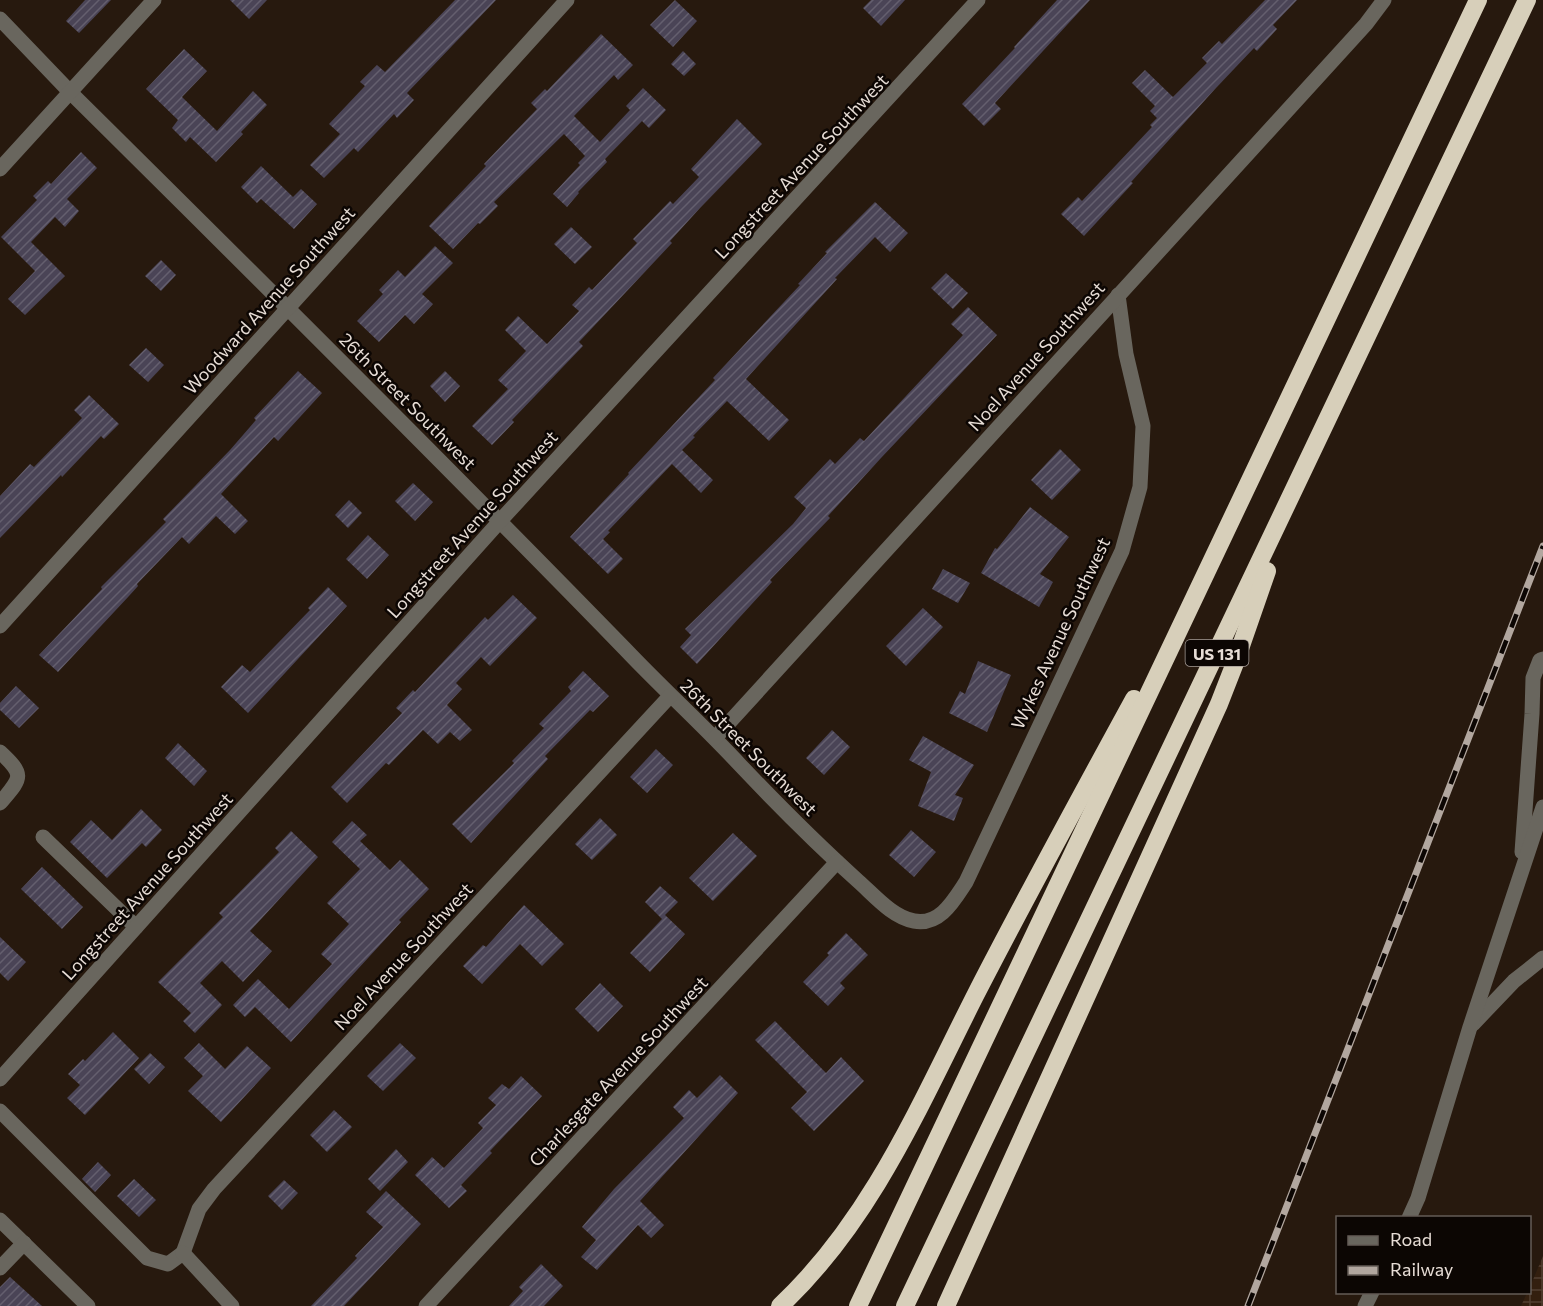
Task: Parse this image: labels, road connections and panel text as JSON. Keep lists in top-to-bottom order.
{
  "streets": {
    "highway": ["US 131"],
    "street": [
      "Longstreet Avenue Southwest",
      "Woodward Avenue Southwest",
      "Noel Avenue Southwest",
      "26th Street Southwest",
      "Wykes Avenue Southwest",
      "Charlesgate Avenue Southwest"
    ]
  },
  "crossings": [
    ["Longstreet Avenue Southwest", "26th Street Southwest"],
    ["Woodward Avenue Southwest", "26th Street Southwest"],
    ["Noel Avenue Southwest", "26th Street Southwest"],
    ["Noel Avenue Southwest", "Wykes Avenue Southwest"],
    ["26th Street Southwest", "Wykes Avenue Southwest"],
    ["26th Street Southwest", "Charlesgate Avenue Southwest"]
  ],
  "legend": ["Road", "Railway"]
}
